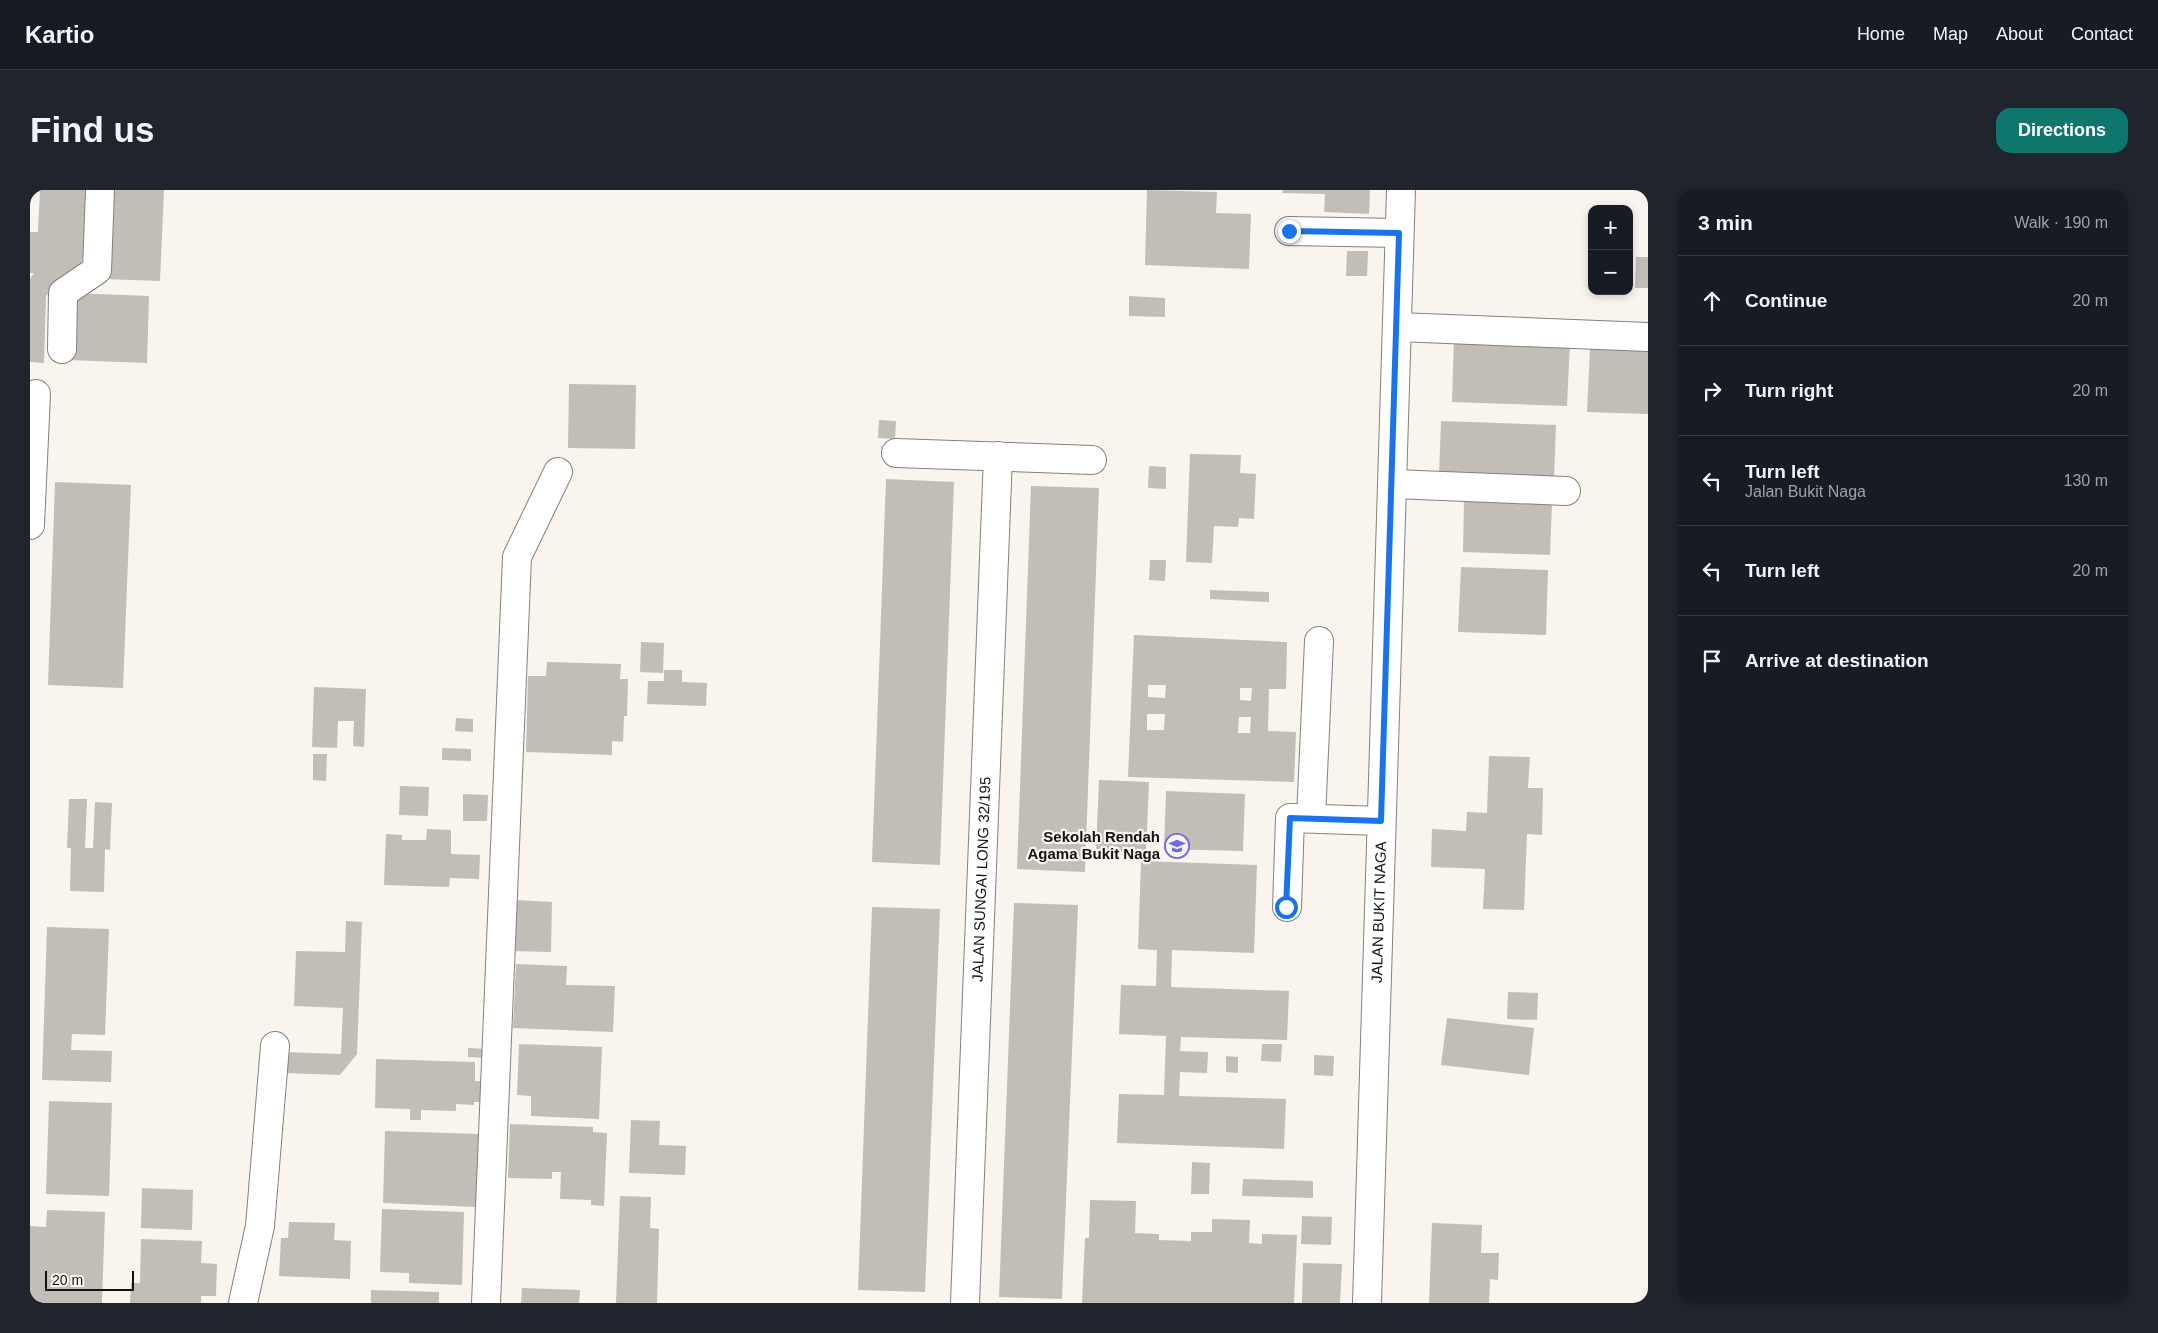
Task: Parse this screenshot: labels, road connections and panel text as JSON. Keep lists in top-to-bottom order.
{
  "streets": {
    "street": ["JALAN SUNGAI LONG 32/195", "JALAN BUKIT NAGA"]
  },
  "places": {
    "school or university": ["Sekolah Rendah Agama Bukit Naga"]
  },
  "scale_bar": "20 m",
  "page": {
    "header": "Kartio",
    "nav": [
      "Home",
      "Map",
      "About",
      "Contact"
    ],
    "buttons": "Directions",
    "title": "Find us",
    "heading": ["3 min", "Walk · 190 m"],
    "map_buttons": ["+", "−"],
    "list": [
      ["Continue", "20 m"],
      ["Turn right", "20 m"],
      ["Turn left", "Jalan Bukit Naga", "130 m"],
      ["Turn left", "20 m"],
      "Arrive at destination"
    ],
    "scale": "20 m"
  }
}
